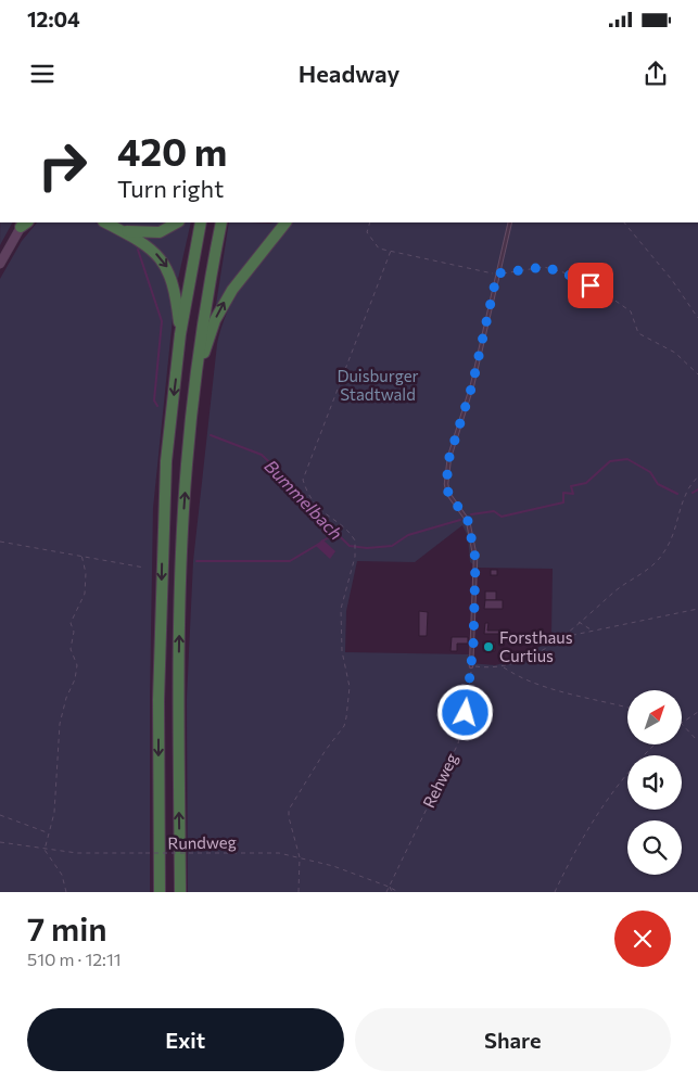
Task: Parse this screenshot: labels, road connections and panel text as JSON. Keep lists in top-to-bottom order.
{
  "streets": {
    "path": ["Rehweg", "Rundweg"]
  },
  "crossings": [
    ["Rehweg", "Rundweg"]
  ],
  "water": ["Bummelbach"],
  "parks": ["Duisburger Stadtwald"],
  "places": ["Forsthaus Curtius"],
  "north": "top right",
  "page": {
    "status": "12:04",
    "header": "Headway",
    "turn": ["420 m", "Turn right"],
    "heading": ["7 min", "510 m · 12:11"],
    "buttons": ["Exit", "Share"]
  }
}
